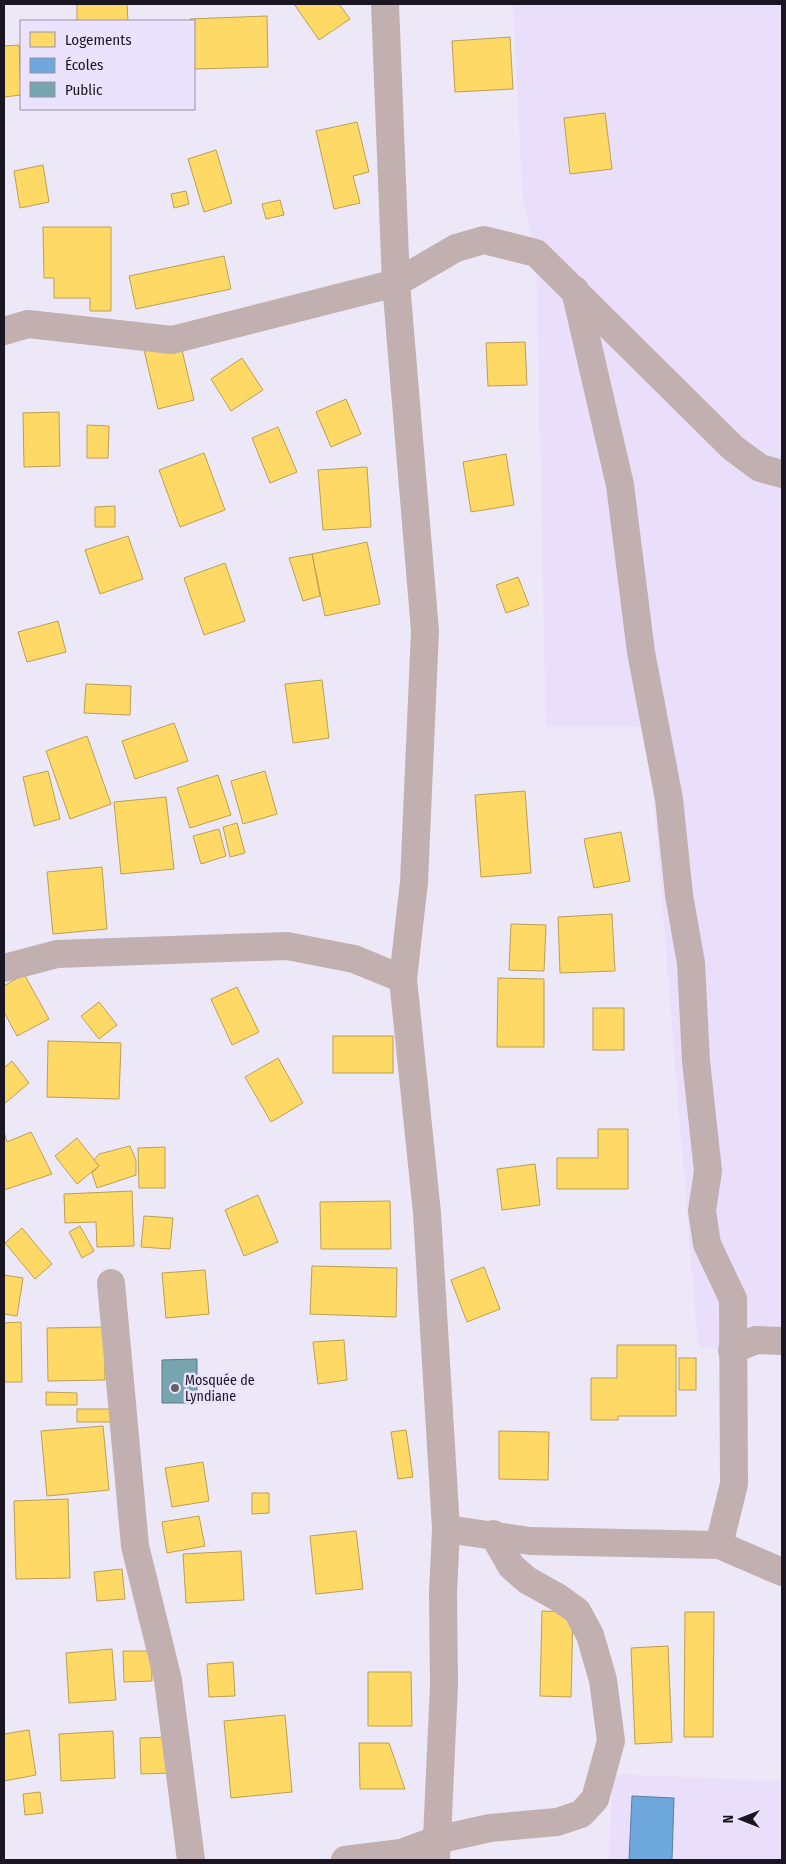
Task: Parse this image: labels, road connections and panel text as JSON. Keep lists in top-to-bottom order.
{
  "places": ["Mosquée de Lyndiane"],
  "legend": ["Logements", "Écoles", "Public"],
  "north": "left"
}
